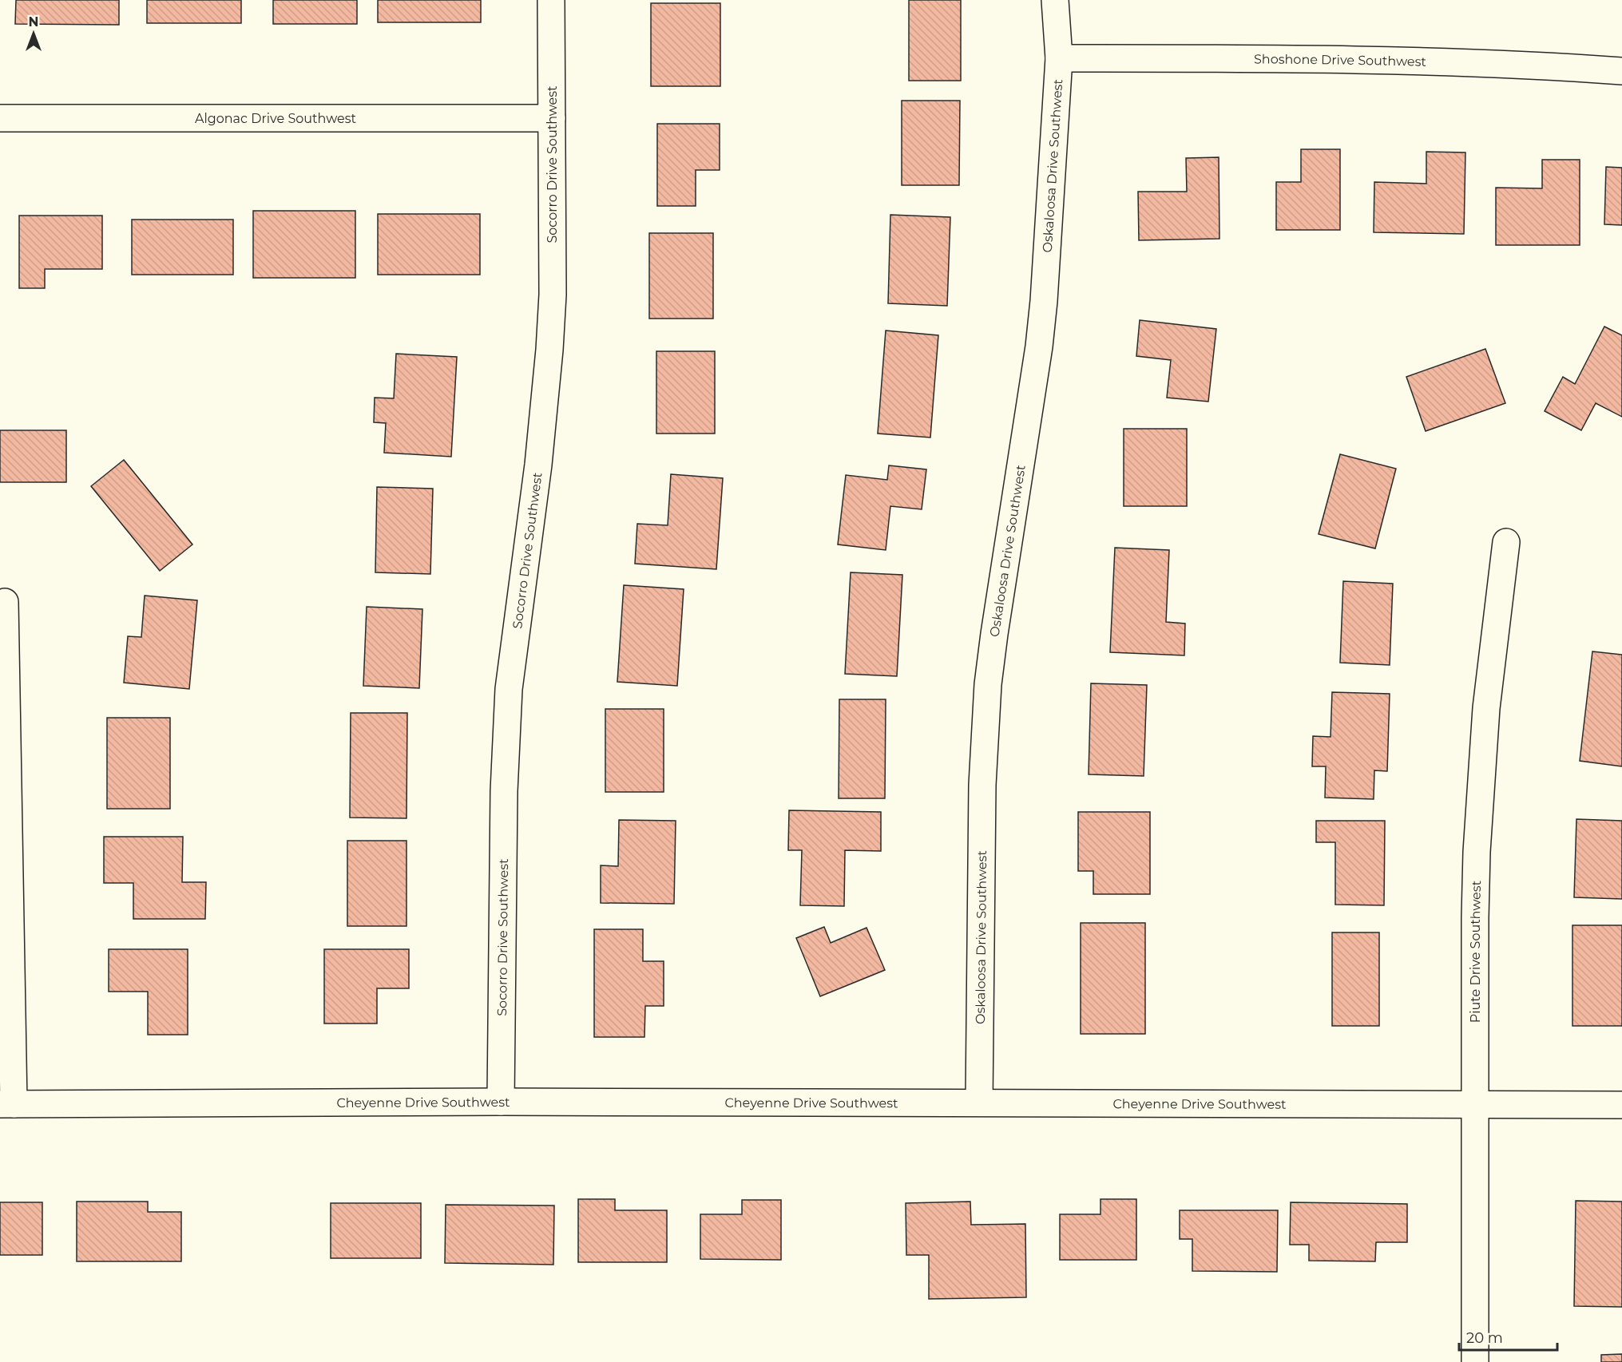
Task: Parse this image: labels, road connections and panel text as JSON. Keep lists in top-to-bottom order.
{
  "streets": {
    "street": [
      "Shoshone Drive Southwest",
      "Algonac Drive Southwest",
      "Socorro Drive Southwest",
      "Oskaloosa Drive Southwest",
      "Piute Drive Southwest",
      "Cheyenne Drive Southwest"
    ]
  },
  "crossings": [
    ["Shoshone Drive Southwest", "Oskaloosa Drive Southwest"],
    ["Algonac Drive Southwest", "Socorro Drive Southwest"],
    ["Socorro Drive Southwest", "Cheyenne Drive Southwest"],
    ["Oskaloosa Drive Southwest", "Cheyenne Drive Southwest"],
    ["Piute Drive Southwest", "Cheyenne Drive Southwest"]
  ],
  "scale_bar": "20 m",
  "north": "top"
}
